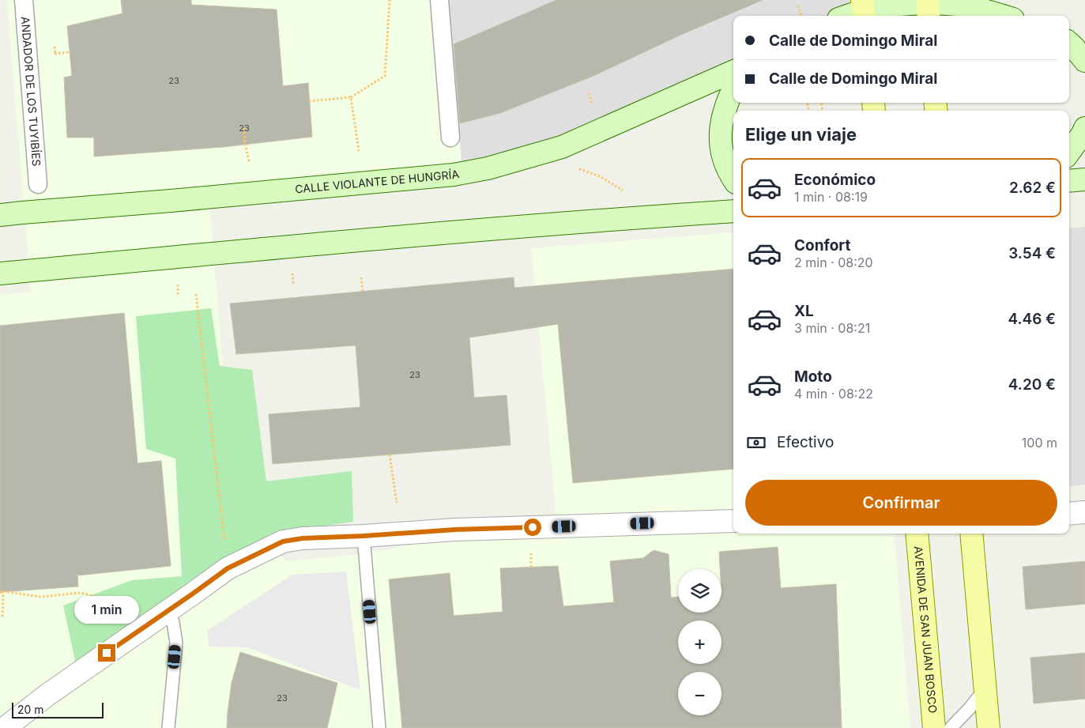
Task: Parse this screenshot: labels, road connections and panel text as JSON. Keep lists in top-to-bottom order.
{
  "streets": {
    "main road": ["CALLE VIOLANTE DE HUNGRÍA", "AVENIDA DE SAN JUAN BOSCO"],
    "street": ["ANDADOR DE LOS TUYIBÍES"]
  },
  "house_numbers": [
    "23",
    "23",
    "23",
    "23"
  ],
  "scale_bar": "20 m",
  "page": {
    "banner": ["Calle de Domingo Miral", "Calle de Domingo Miral"],
    "heading": "Elige un viaje",
    "list": [
      {
        "name": "Económico",
        "note": "1 min · 08:19",
        "value": "2.62 €"
      },
      {
        "name": "Confort",
        "note": "2 min · 08:20",
        "value": "3.54 €"
      },
      {
        "name": "XL",
        "note": "3 min · 08:21",
        "value": "4.46 €"
      },
      {
        "name": "Moto",
        "note": "4 min · 08:22",
        "value": "4.20 €"
      }
    ],
    "pay": ["Efectivo", "100 m"],
    "buttons": "Confirmar",
    "map_buttons": ["+", "−"],
    "bubble": "1 min",
    "scale": "20 m"
  }
}
